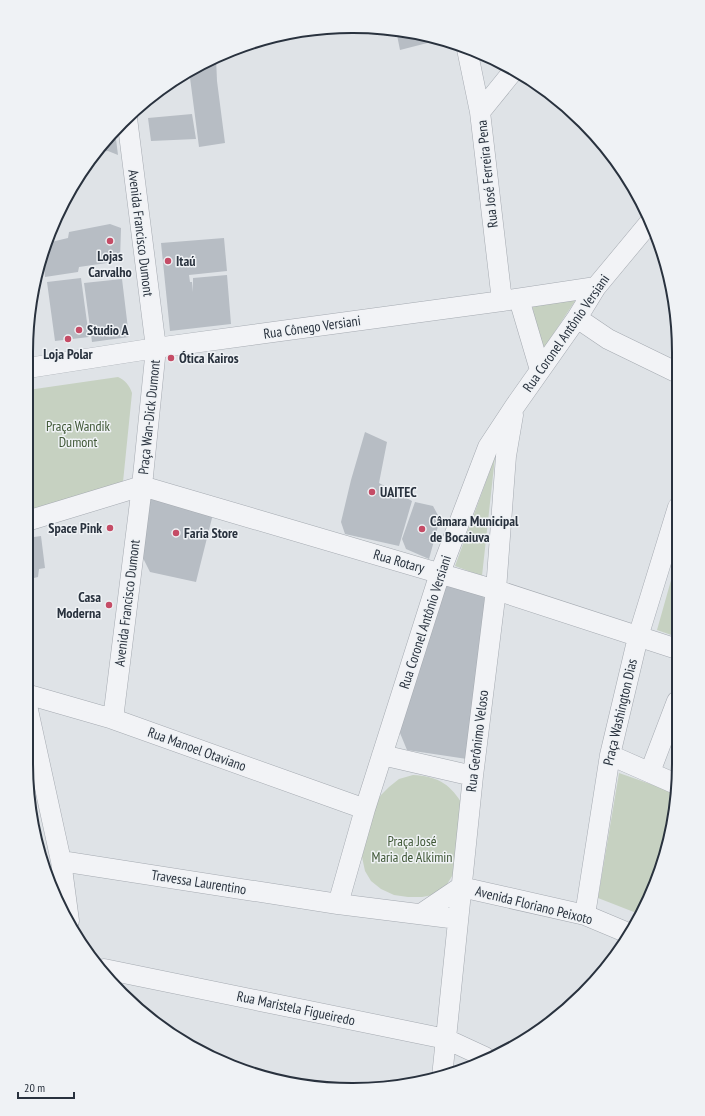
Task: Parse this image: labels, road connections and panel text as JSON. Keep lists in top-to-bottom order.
{
  "streets": {
    "street": [
      "Rua José Ferreira Pena",
      "Avenida Francisco Dumont",
      "Rua Cônego Versiani",
      "Rua Coronel Antônio Versiani",
      "Praça Wan-Dick Dumont",
      "Rua Rotary",
      "Praça Washington Dias",
      "Rua Gerônimo Veloso",
      "Rua Manoel Otaviano",
      "Travessa Laurentino",
      "Avenida Floriano Peixoto",
      "Rua Maristela Figueiredo"
    ]
  },
  "crossings": [
    ["Rua José Ferreira Pena", "Rua Cônego Versiani"],
    ["Rua José Ferreira Pena", "Rua Coronel Antônio Versiani"],
    ["Avenida Francisco Dumont", "Rua Cônego Versiani"],
    ["Avenida Francisco Dumont", "Praça Wan-Dick Dumont"],
    ["Avenida Francisco Dumont", "Rua Rotary"],
    ["Avenida Francisco Dumont", "Rua Manoel Otaviano"],
    ["Rua Cônego Versiani", "Rua Coronel Antônio Versiani"],
    ["Rua Cônego Versiani", "Praça Wan-Dick Dumont"],
    ["Rua Coronel Antônio Versiani", "Rua Rotary"],
    ["Rua Coronel Antônio Versiani", "Rua Gerônimo Veloso"],
    ["Rua Coronel Antônio Versiani", "Rua Manoel Otaviano"],
    ["Rua Coronel Antônio Versiani", "Travessa Laurentino"],
    ["Praça Wan-Dick Dumont", "Rua Rotary"],
    ["Rua Rotary", "Praça Washington Dias"],
    ["Rua Rotary", "Rua Gerônimo Veloso"],
    ["Praça Washington Dias", "Avenida Floriano Peixoto"],
    ["Rua Gerônimo Veloso", "Avenida Floriano Peixoto"],
    ["Rua Gerônimo Veloso", "Rua Maristela Figueiredo"]
  ],
  "parks": ["Praça Wandik Dumont", "Praça José Maria de Alkimin"],
  "places": [
    "Lojas Carvalho",
    "Itaú",
    "Studio A",
    "Loja Polar",
    "Ótica Kairos",
    "UAITEC",
    "Space Pink",
    "Câmara Municipal de Bocaiuva",
    "Faria Store",
    "Casa Moderna"
  ],
  "scale_bar": "20 m"
}
